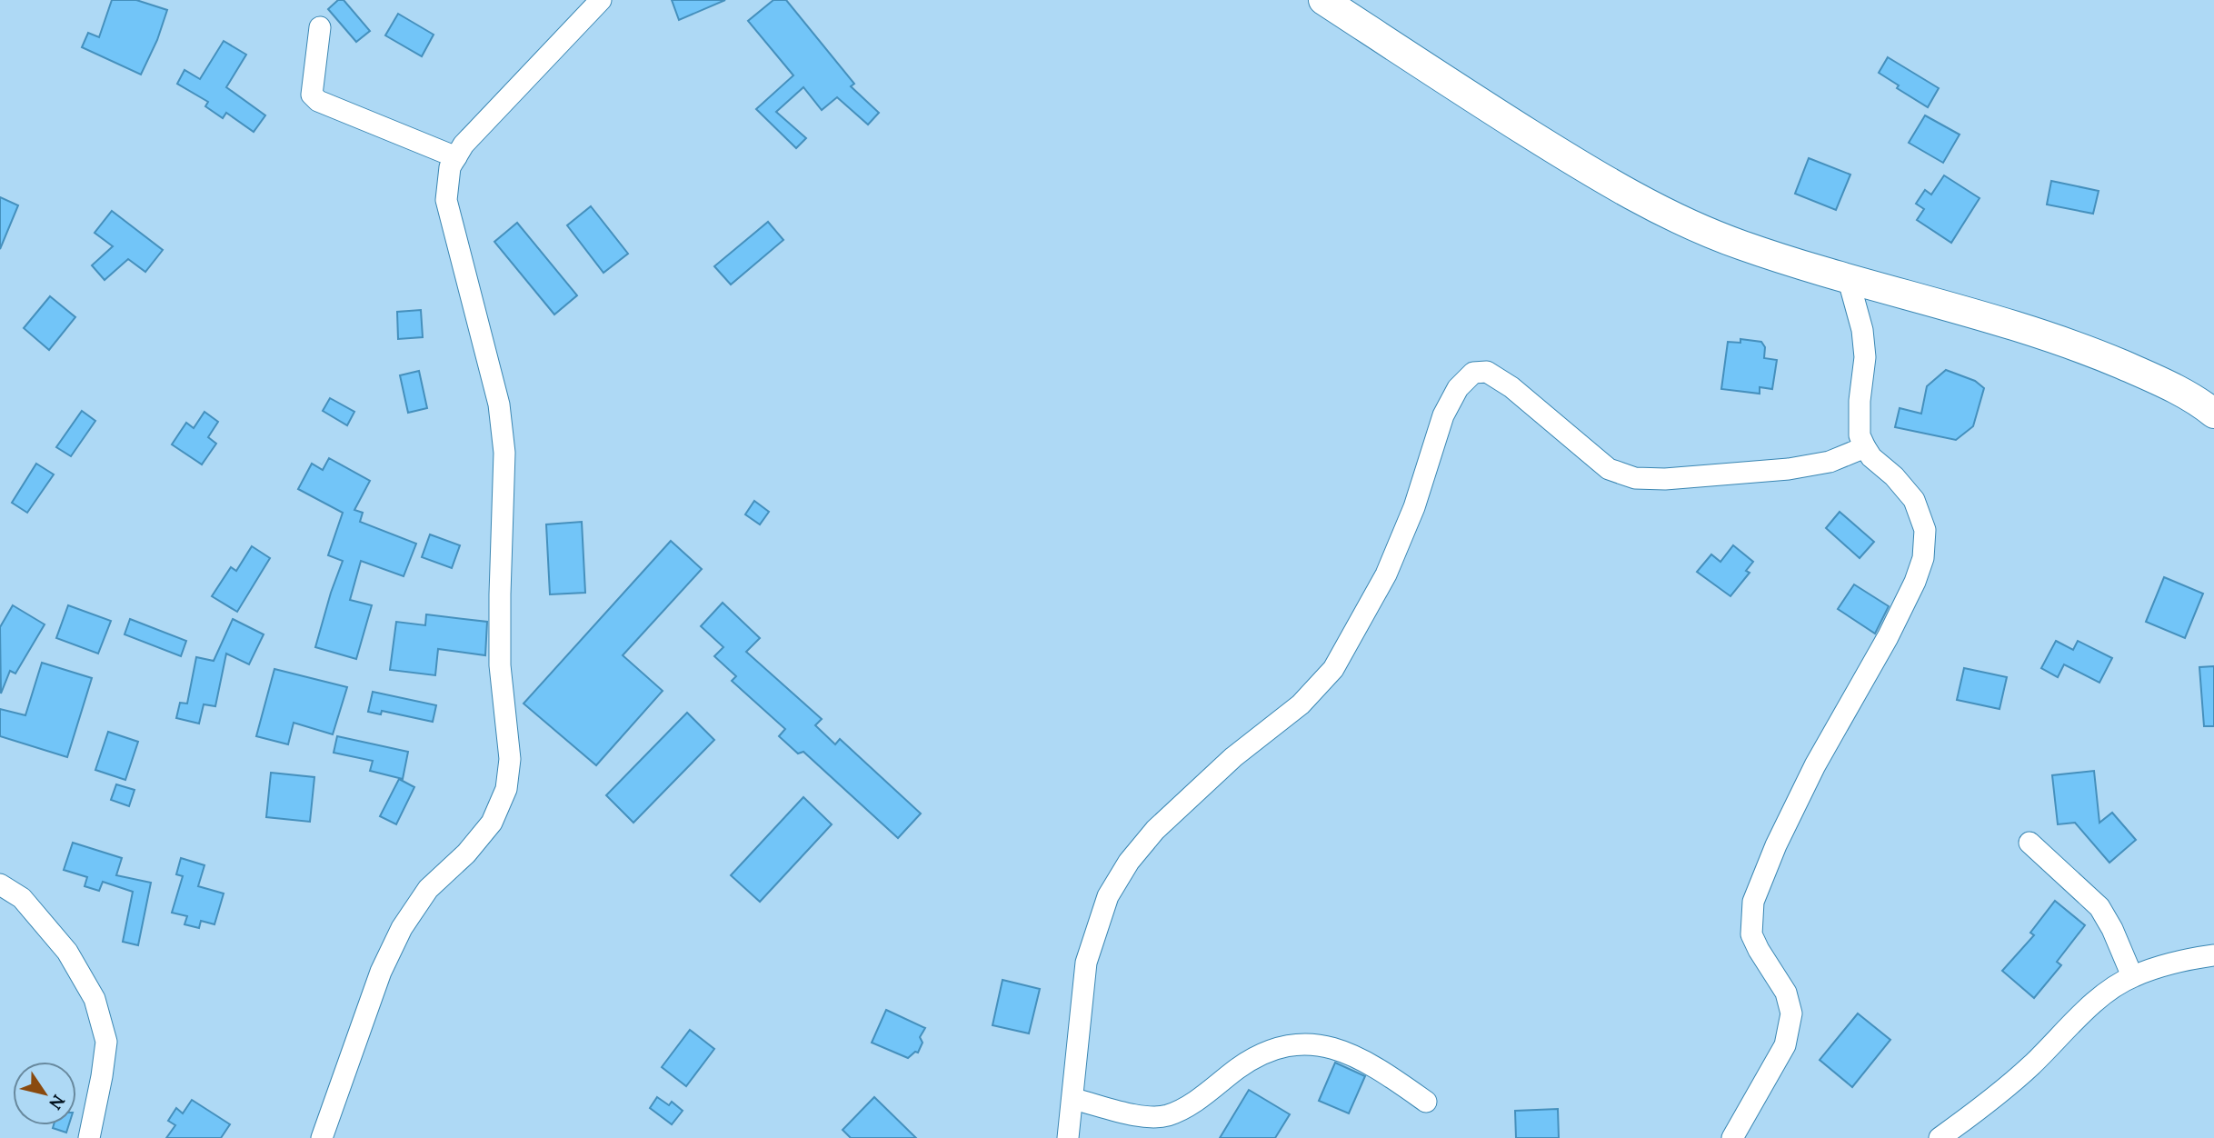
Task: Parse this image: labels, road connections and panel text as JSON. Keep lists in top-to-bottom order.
{
  "north": "bottom right"
}
